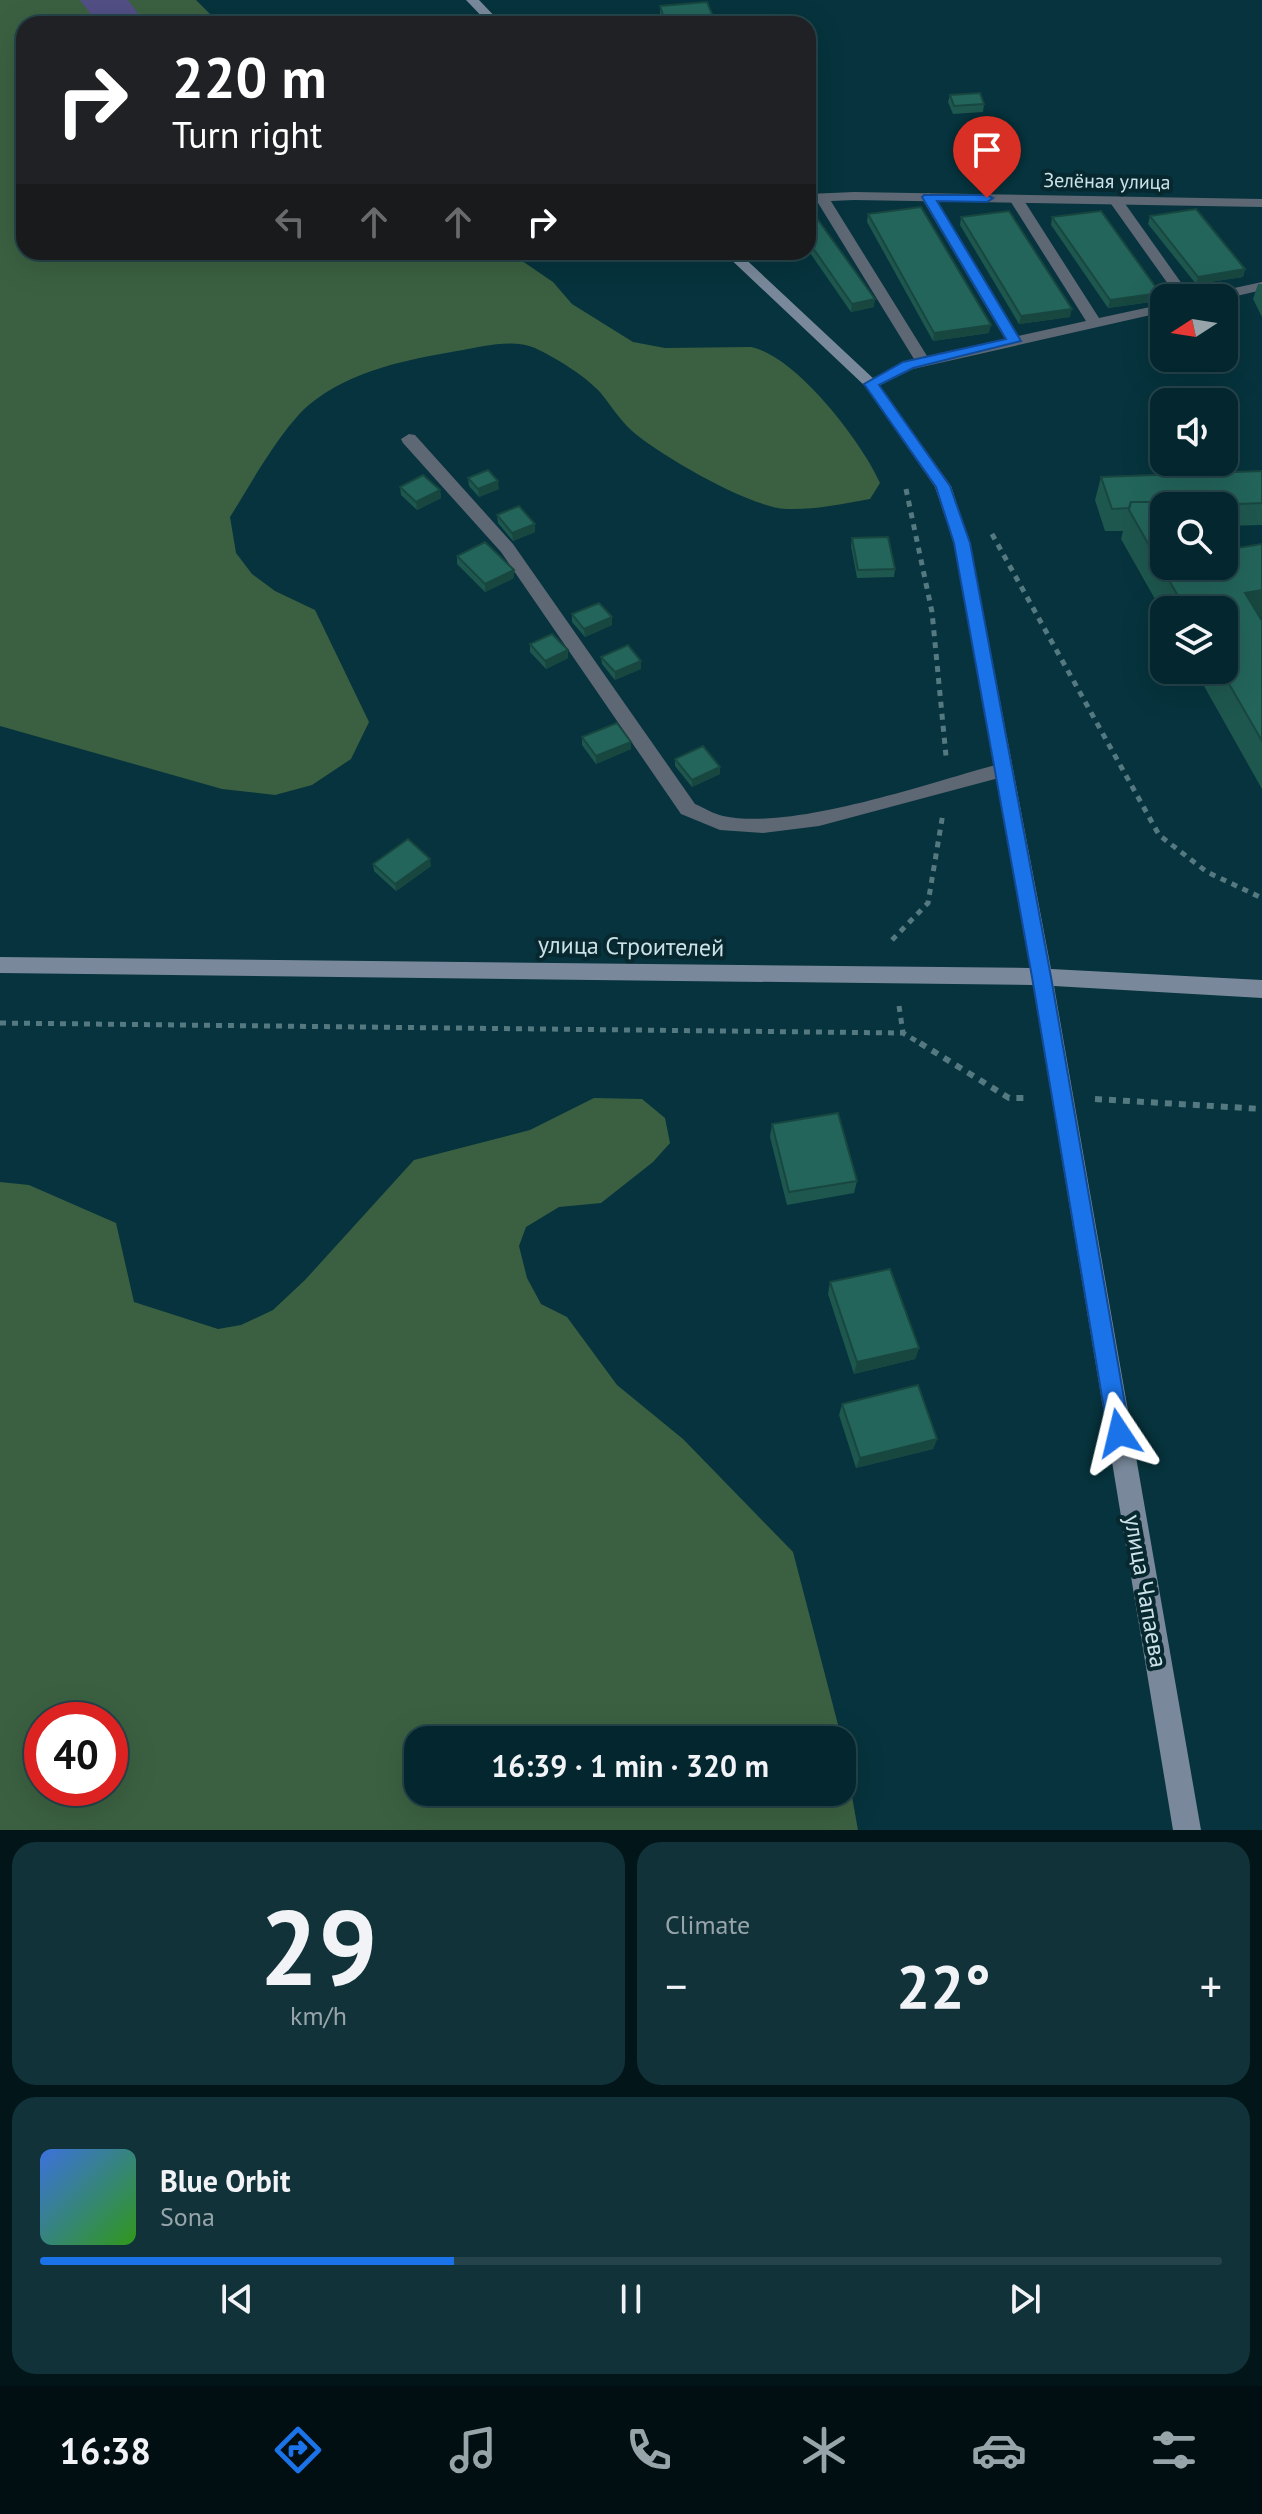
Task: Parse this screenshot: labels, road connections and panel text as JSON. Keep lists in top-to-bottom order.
{
  "streets": {
    "street": ["Зелёная улица", "улица Строителей", "улица Чапаева"]
  },
  "crossings": [
    ["улица Строителей", "улица Чапаева"]
  ],
  "north": "left",
  "page": {
    "turn": ["220 m", "Turn right"],
    "limit": "40",
    "trip": "16:39 · 1 min · 320 m",
    "tile": [
      ["29", "km/h"],
      "Climate"
    ],
    "heat": ["−", "22°", "+"],
    "song": ["Blue Orbit", "Sona"],
    "tabs": "16:38"
  }
}
